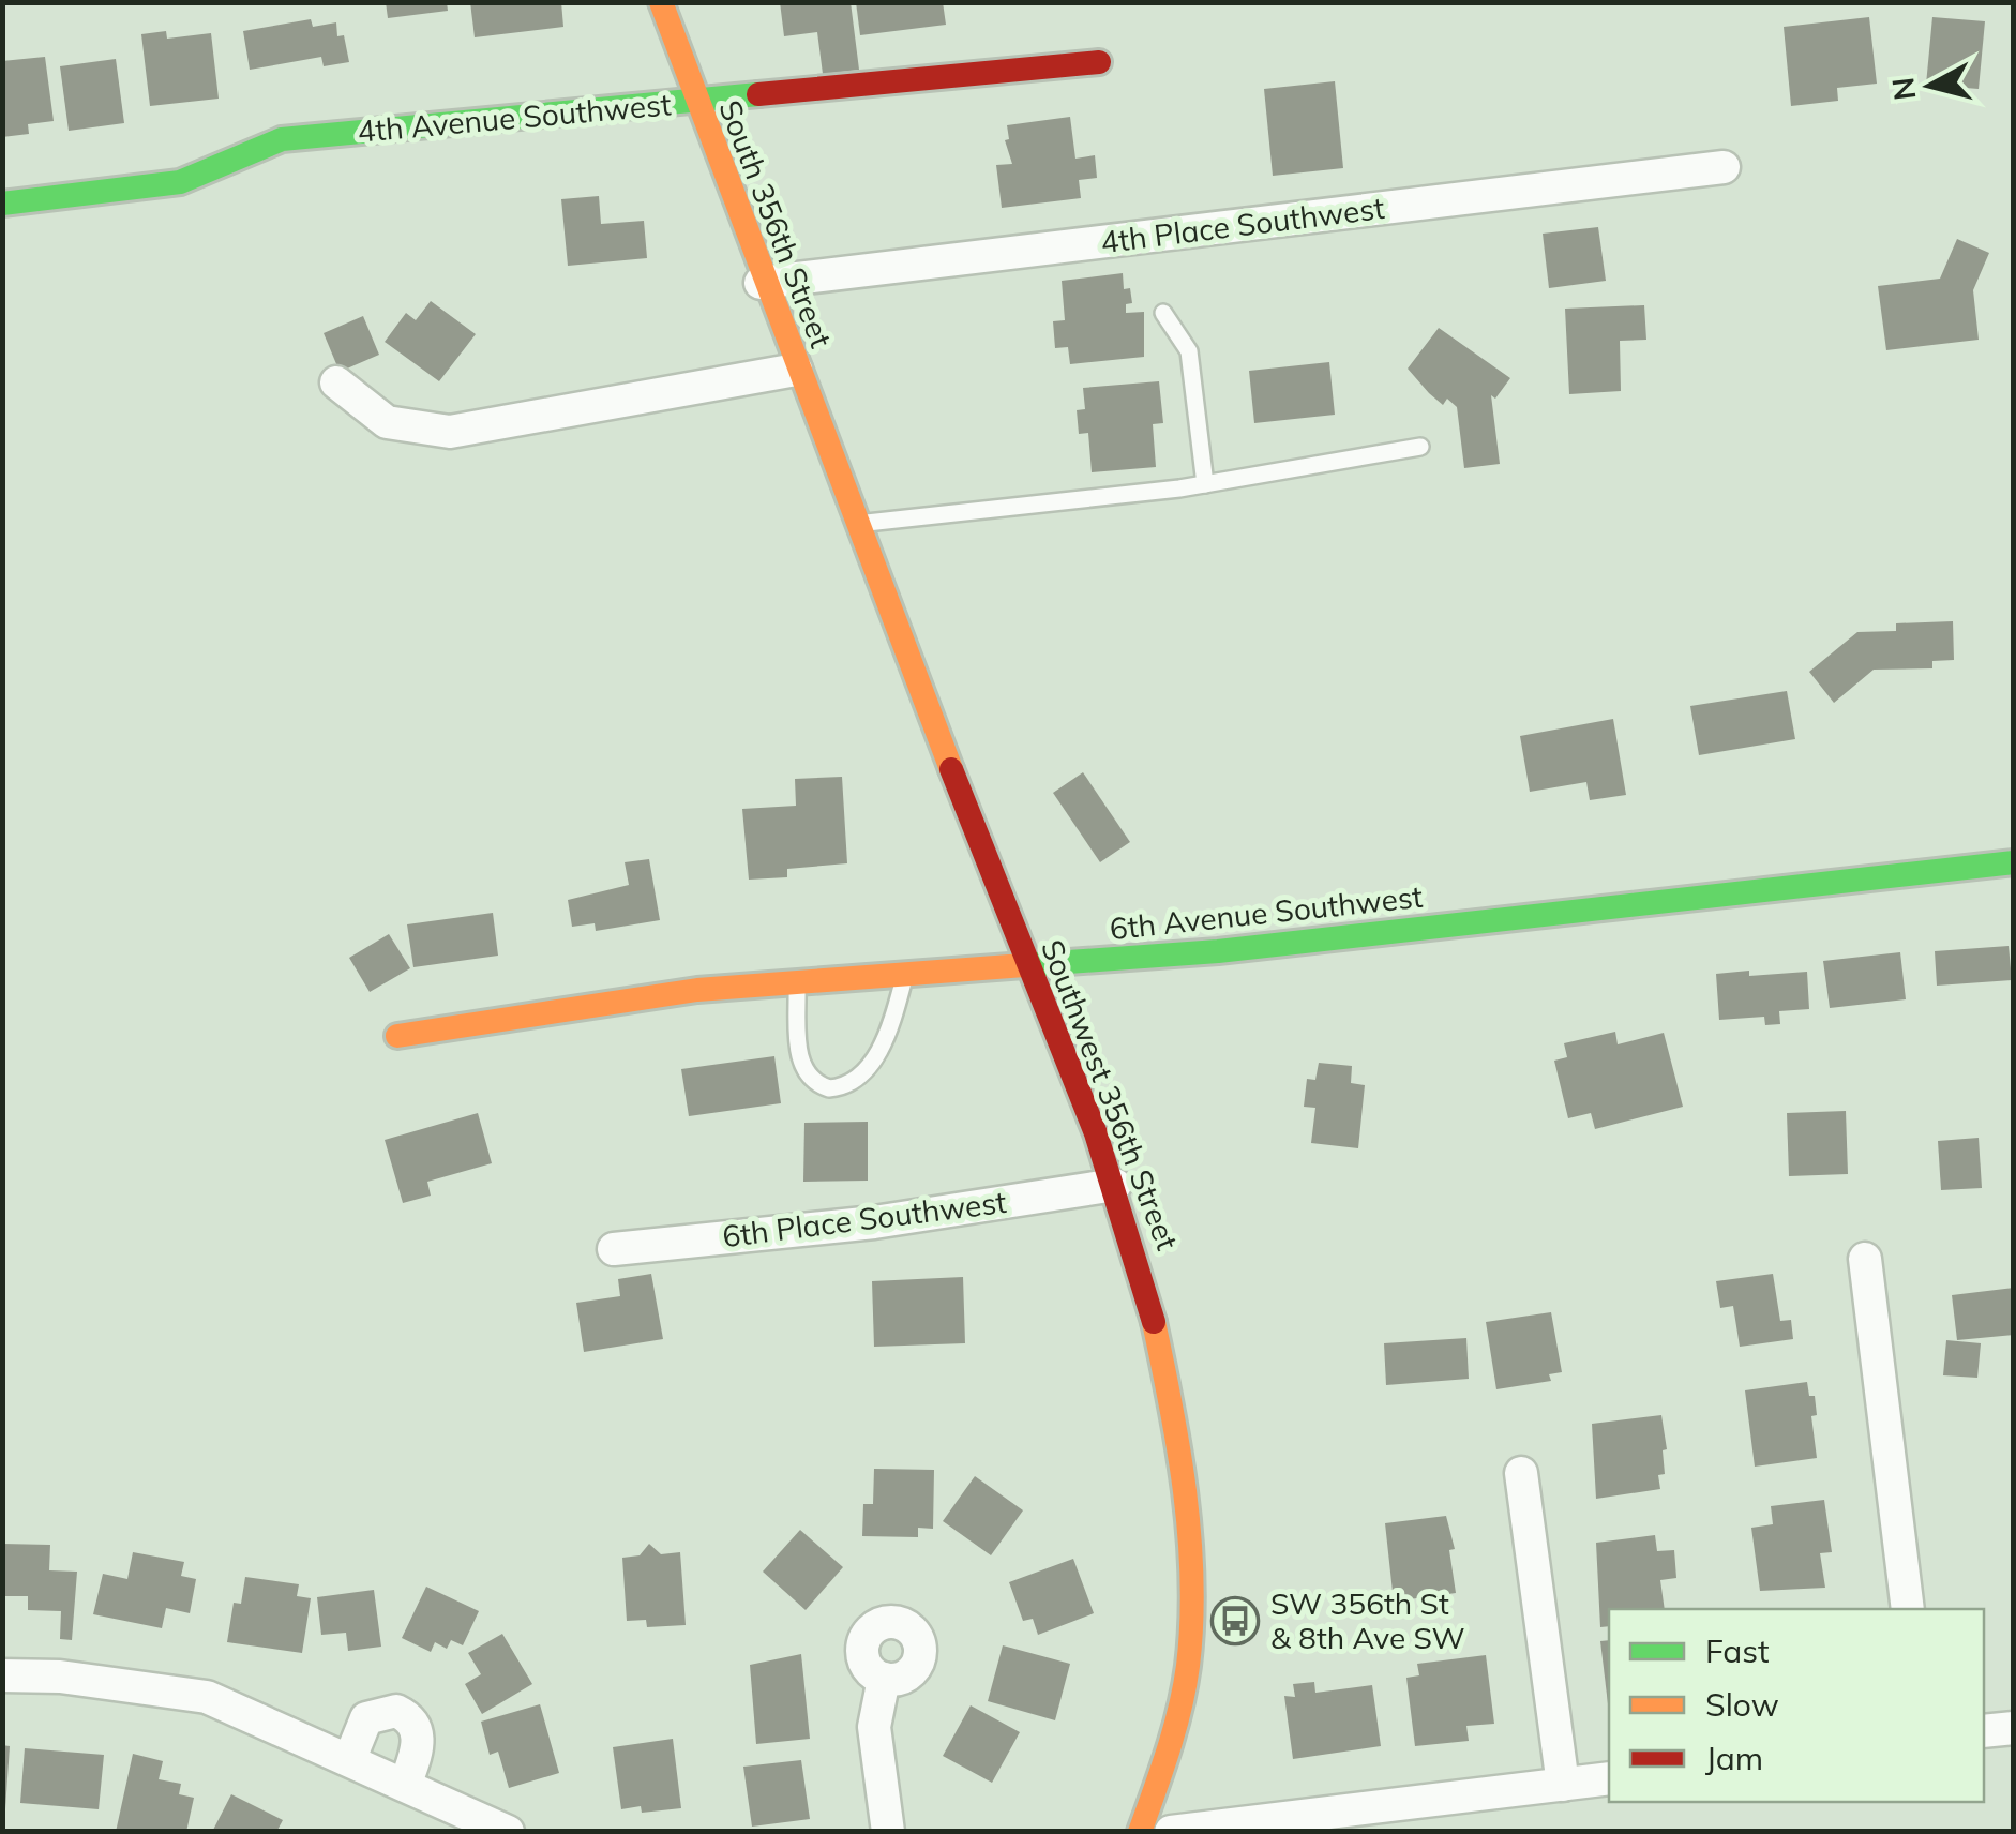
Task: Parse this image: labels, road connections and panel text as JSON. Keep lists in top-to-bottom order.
{
  "streets": {
    "street": [
      "4th Avenue Southwest",
      "South 356th Street",
      "4th Place Southwest",
      "6th Avenue Southwest",
      "Southwest 356th Street",
      "6th Place Southwest"
    ]
  },
  "crossings": [
    ["4th Avenue Southwest", "South 356th Street"],
    ["South 356th Street", "4th Place Southwest"],
    ["South 356th Street", "Southwest 356th Street"],
    ["6th Avenue Southwest", "Southwest 356th Street"],
    ["Southwest 356th Street", "6th Place Southwest"]
  ],
  "places": {
    "bus stop": ["SW 356th St & 8th Ave SW"]
  },
  "legend": ["Fast", "Slow", "Jam"],
  "north": "left"
}
